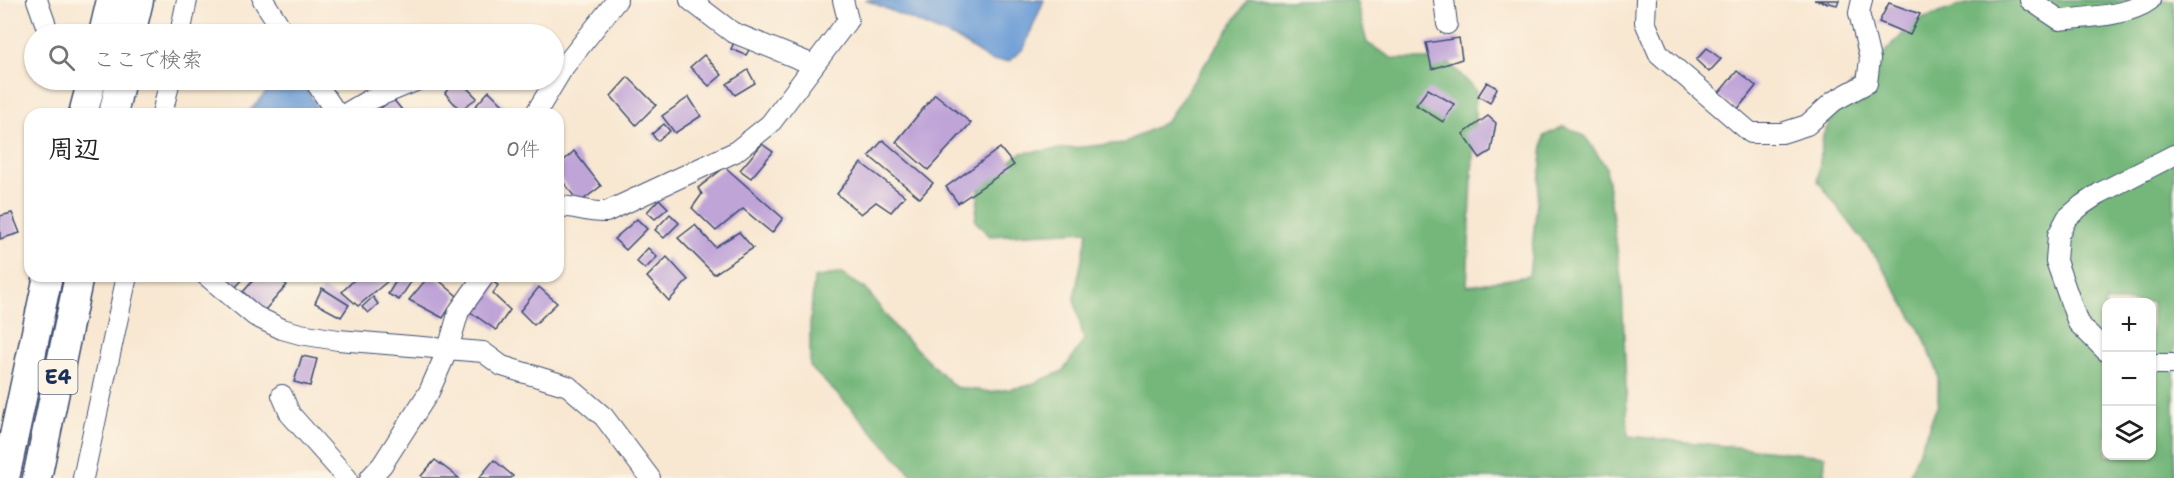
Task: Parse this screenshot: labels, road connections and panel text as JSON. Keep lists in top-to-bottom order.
{
  "streets": {
    "highway": ["E4"]
  },
  "page": {
    "search": "ここで検索",
    "heading": ["周辺", "0件"],
    "map_buttons": ["+", "−"]
  }
}
